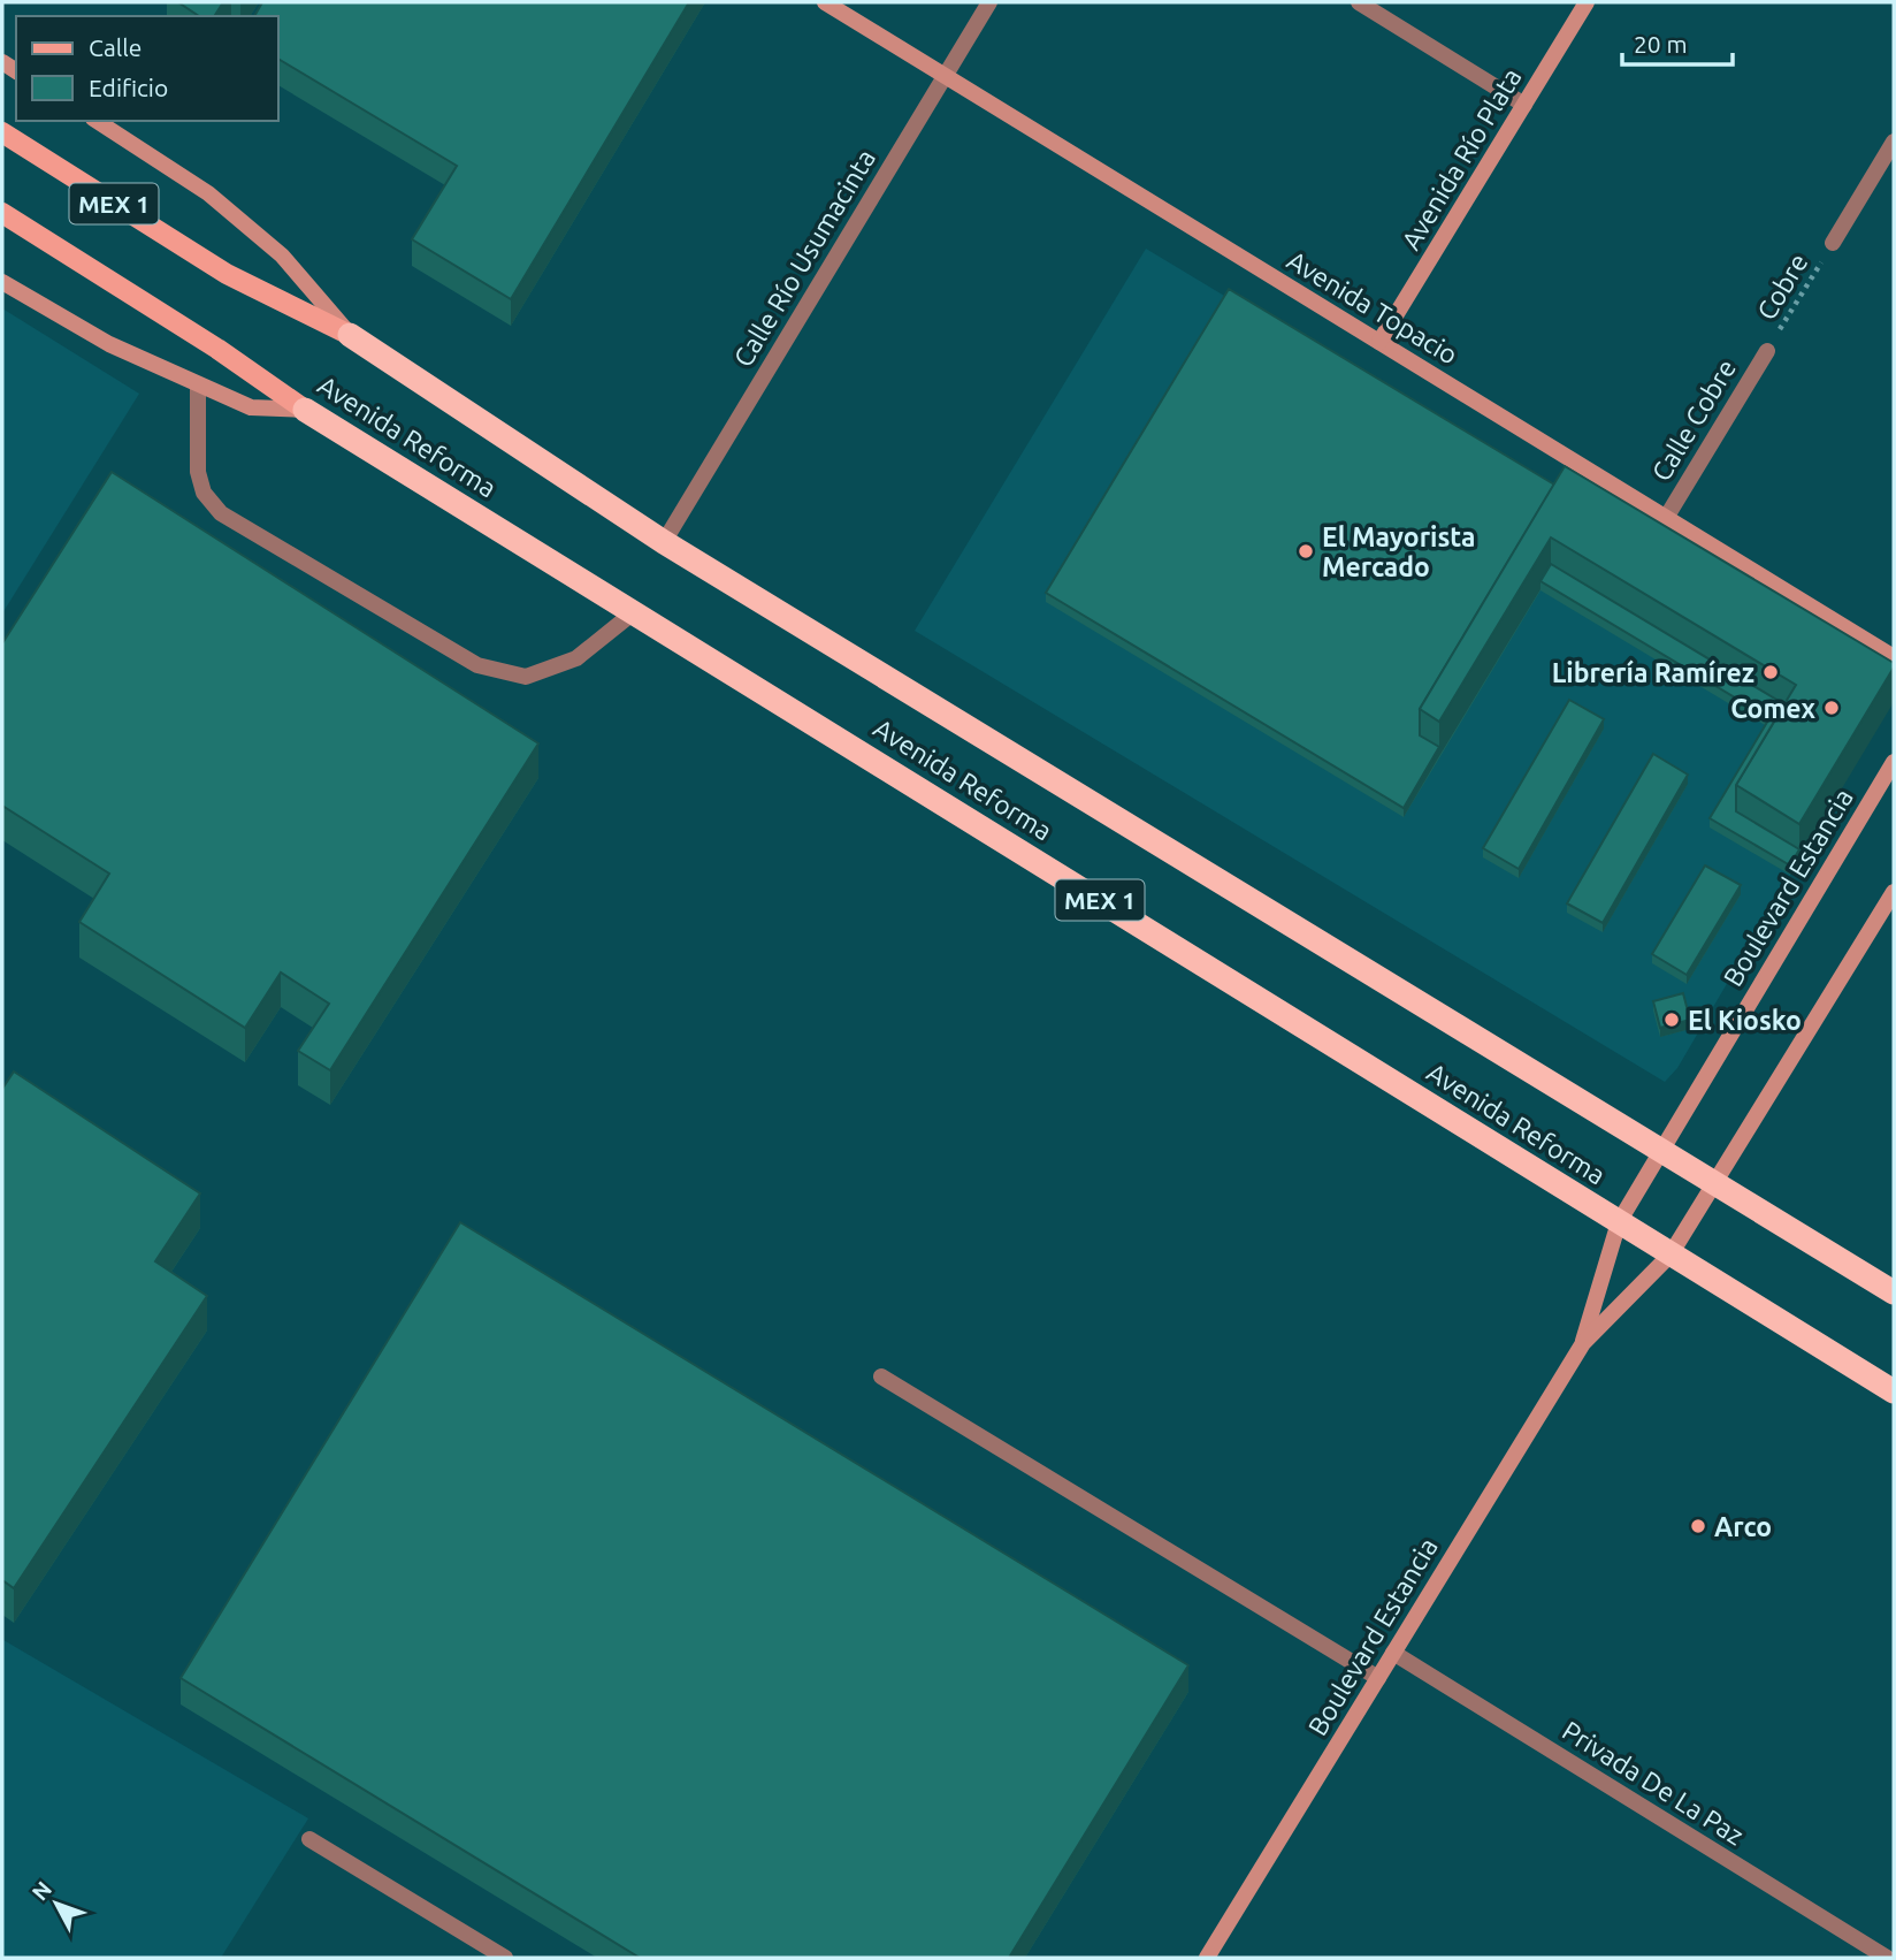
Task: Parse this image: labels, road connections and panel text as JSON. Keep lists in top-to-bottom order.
{
  "streets": {
    "highway": ["MEX 1", "Avenida Reforma"],
    "street": [
      "Avenida Río Plata",
      "Calle Río Usumacinta",
      "Avenida Topacio",
      "Calle Cobre",
      "Boulevard Estancia",
      "Privada De La Paz"
    ],
    "path": ["Cobre"]
  },
  "crossings": [
    ["Avenida Río Plata", "Avenida Topacio"],
    ["Calle Río Usumacinta", "Avenida Topacio"],
    ["Calle Río Usumacinta", "Avenida Reforma"],
    ["Cobre", "Calle Cobre"],
    ["Avenida Topacio", "Calle Cobre"],
    ["Avenida Reforma", "Boulevard Estancia"],
    ["Boulevard Estancia", "Privada De La Paz"]
  ],
  "places": [
    "El Mayorista Mercado",
    "Librería Ramírez",
    "Comex",
    "El Kiosko",
    "Arco"
  ],
  "legend": ["Calle", "Edificio"],
  "scale_bar": "20 m",
  "north": "top left"
}
